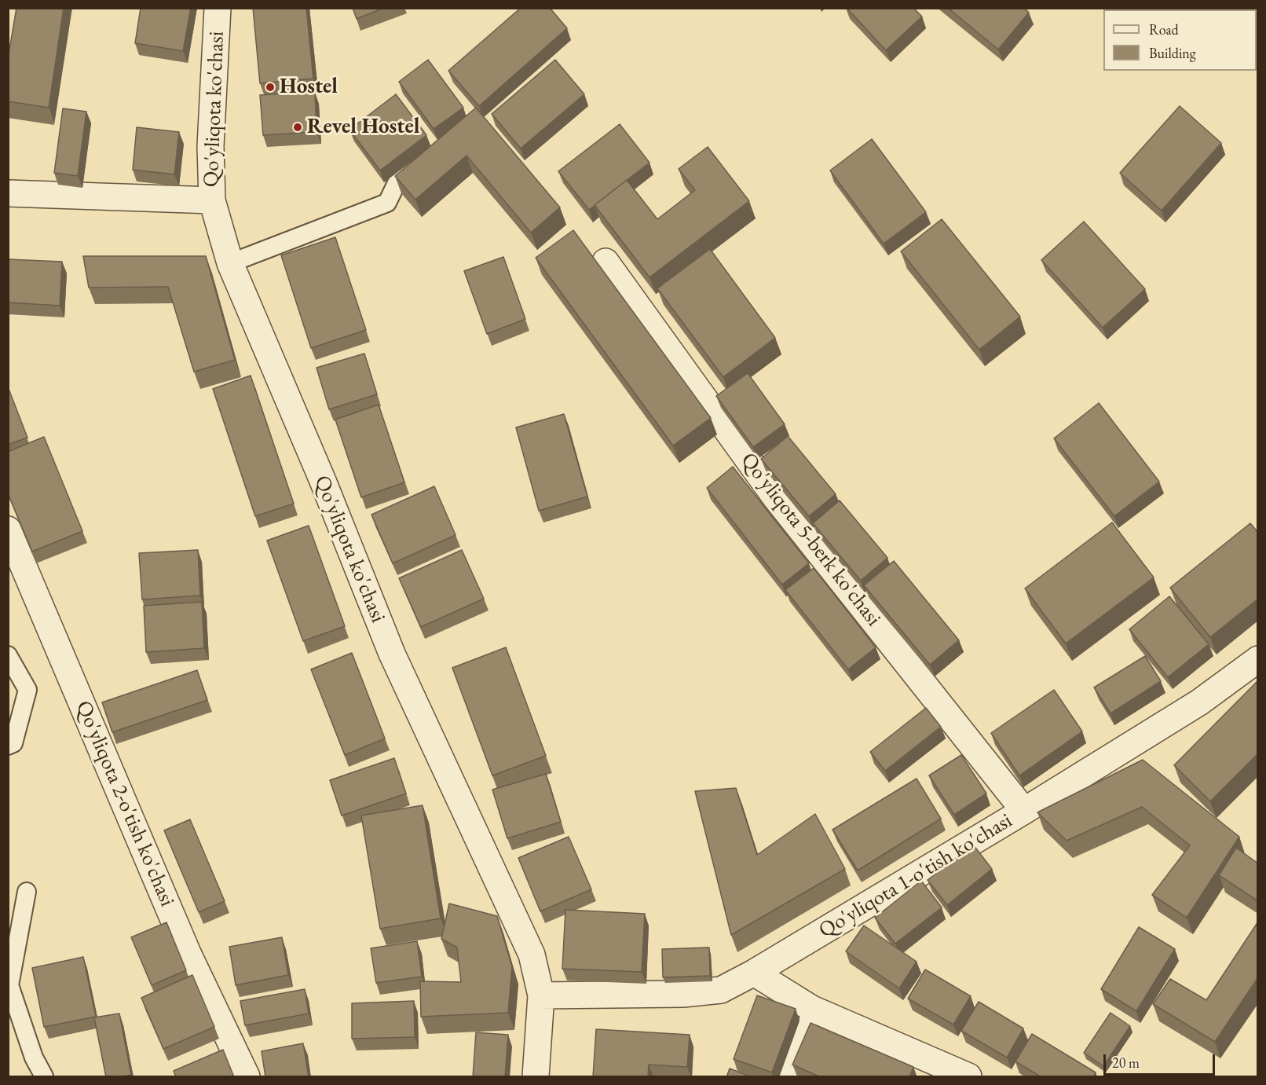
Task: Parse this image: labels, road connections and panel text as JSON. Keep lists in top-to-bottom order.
{
  "streets": {
    "street": [
      "Qo'yliqota ko'chasi",
      "Qo'yliqota 5-berk ko'chasi",
      "Qo'yliqota 2-o'tish ko'chasi",
      "Qo'yliqota 1-o'tish ko'chasi"
    ]
  },
  "crossings": [
    ["Qo'yliqota ko'chasi", "Qo'yliqota 1-o'tish ko'chasi"],
    ["Qo'yliqota 5-berk ko'chasi", "Qo'yliqota 1-o'tish ko'chasi"]
  ],
  "places": ["Hostel", "Revel Hostel"],
  "legend": ["Road", "Building"],
  "scale_bar": "20 m"
}
